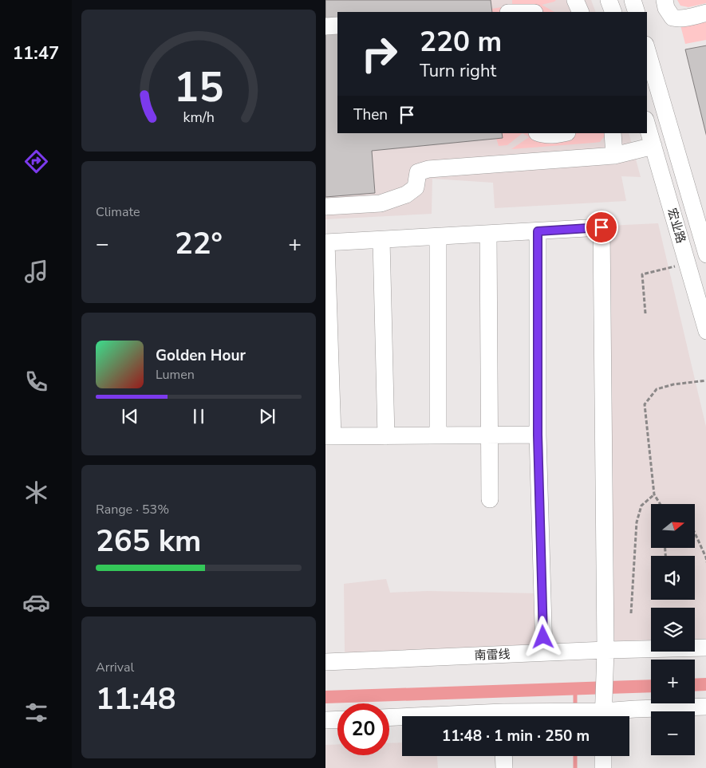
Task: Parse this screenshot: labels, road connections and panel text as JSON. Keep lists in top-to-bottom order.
{
  "streets": {
    "street": ["宏业路", "南雷线"]
  },
  "north": "right",
  "page": {
    "tabs": "11:47",
    "turn": ["220 m", "Turn right"],
    "then": "Then",
    "tile": [
      "Climate",
      ["Range · 53%", "265 km"],
      ["Arrival", "11:48"]
    ],
    "heat": ["−", "22°", "+"],
    "song": ["Golden Hour", "Lumen"],
    "map_buttons": ["+", "−"],
    "limit": "20",
    "trip": "11:48 · 1 min · 250 m",
    "gauge": ["15", "km/h"]
  }
}
